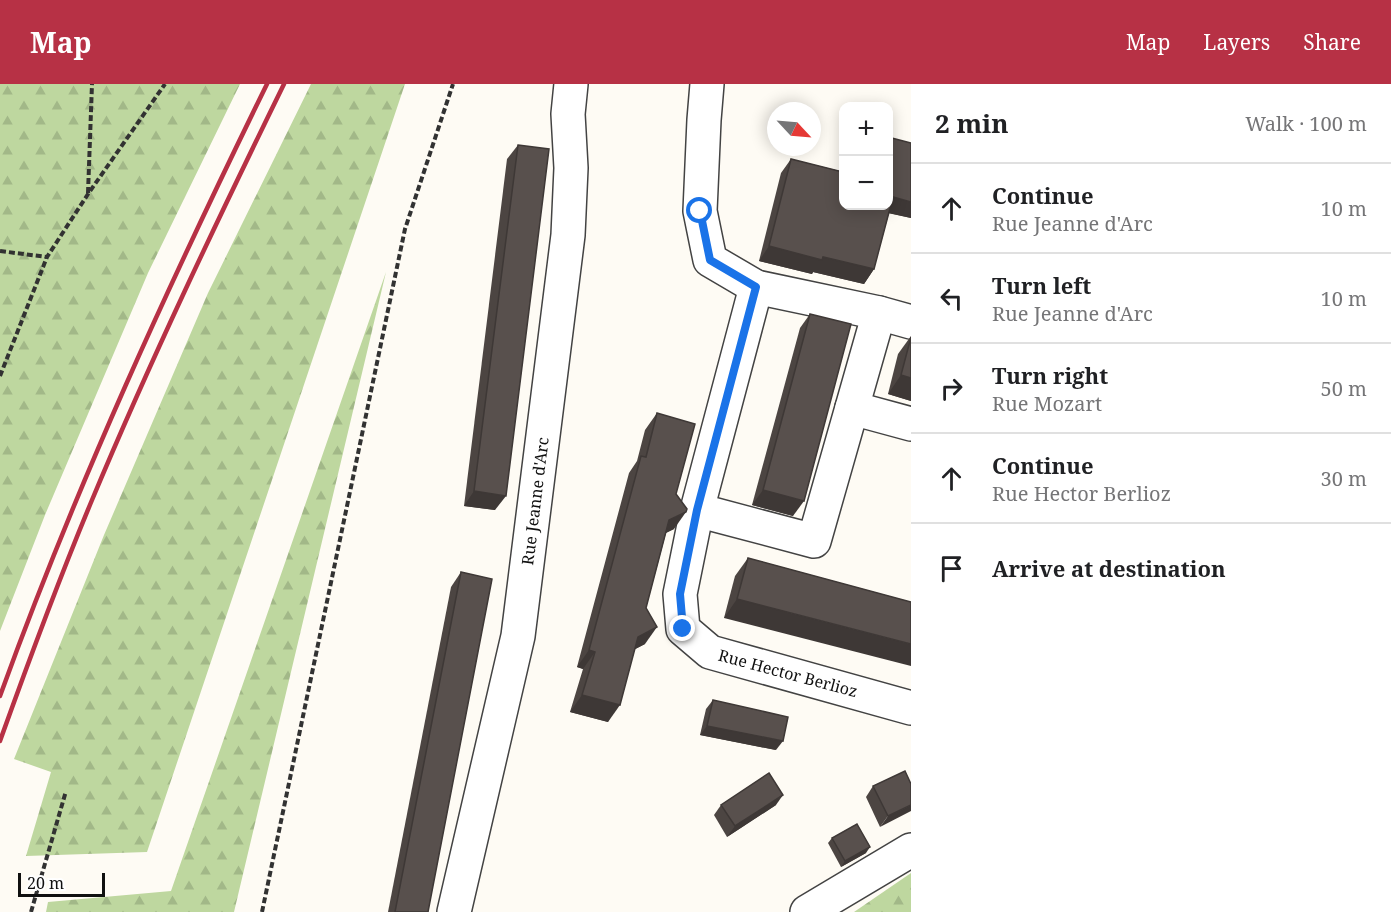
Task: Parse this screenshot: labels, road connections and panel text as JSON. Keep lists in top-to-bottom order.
{
  "streets": {
    "street": ["Rue Jeanne d'Arc", "Rue Hector Berlioz"]
  },
  "scale_bar": "20 m",
  "north": "bottom right",
  "page": {
    "header": "Map",
    "nav": ["Map", "Layers", "Share"],
    "heading": ["2 min", "Walk · 100 m"],
    "map_buttons": ["+", "−"],
    "list": [
      ["Continue", "Rue Jeanne d'Arc", "10 m"],
      ["Turn left", "Rue Jeanne d'Arc", "10 m"],
      ["Turn right", "Rue Mozart", "50 m"],
      ["Continue", "Rue Hector Berlioz", "30 m"],
      "Arrive at destination"
    ],
    "scale": "20 m"
  }
}
